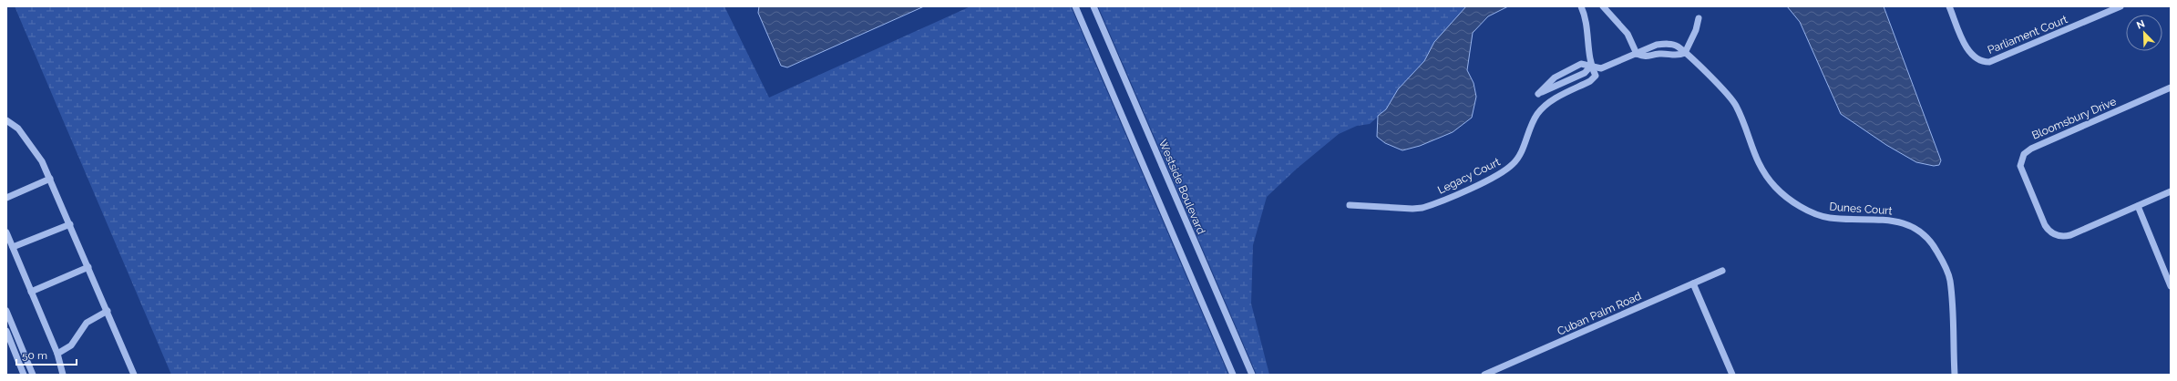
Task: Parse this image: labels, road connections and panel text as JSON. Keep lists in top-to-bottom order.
{
  "streets": {
    "street": [
      "Parliament Court",
      "Bloomsbury Drive",
      "Legacy Court",
      "Westside Boulevard",
      "Dunes Court",
      "Cuban Palm Road"
    ]
  },
  "crossings": [
    ["Legacy Court", "Dunes Court"]
  ],
  "scale_bar": "50 m",
  "north": "top left"
}
